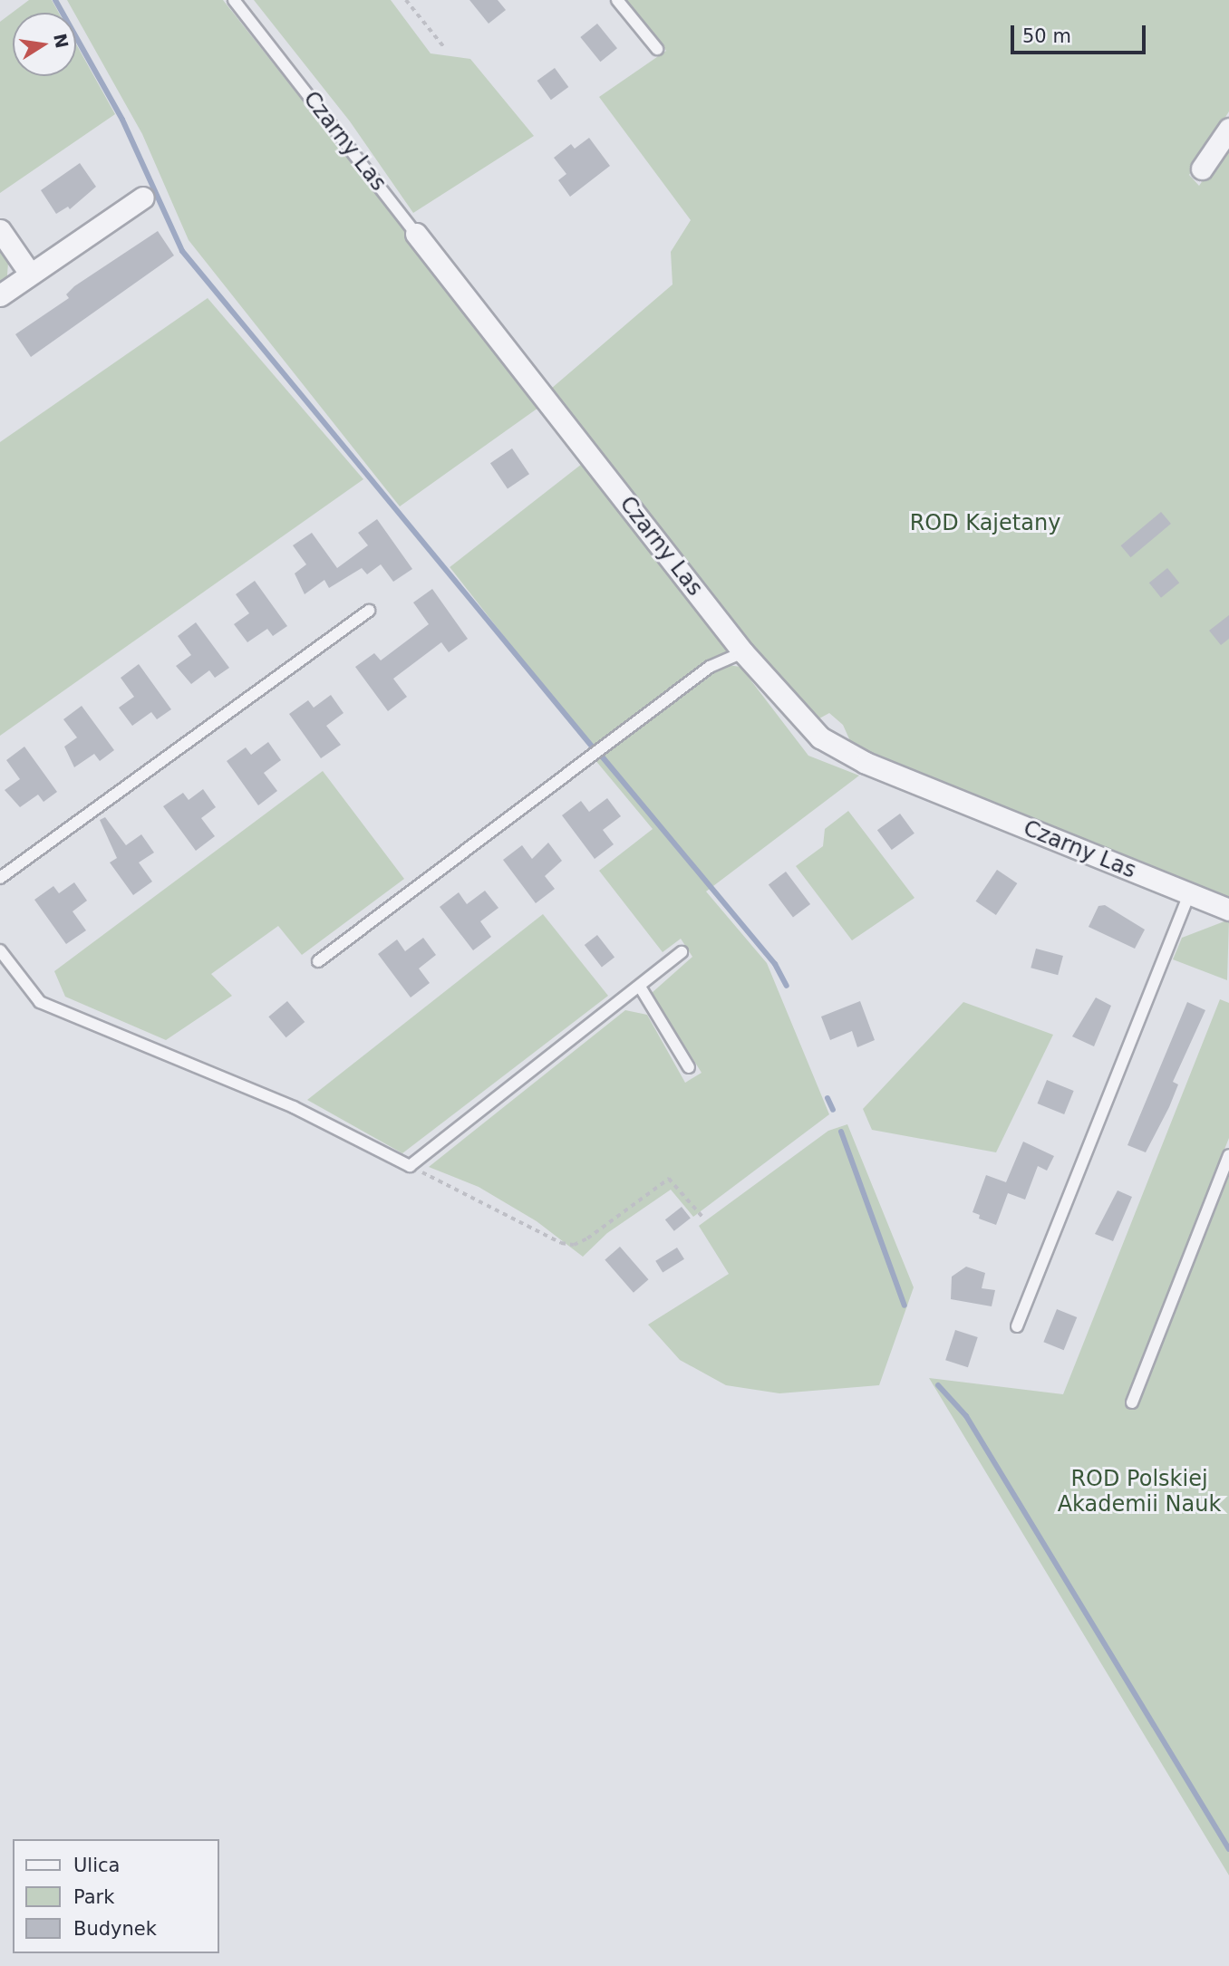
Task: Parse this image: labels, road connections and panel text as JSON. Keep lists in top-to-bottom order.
{
  "streets": {
    "street": ["Czarny Las"]
  },
  "parks": ["ROD Kajetany", "ROD Polskiej Akademii Nauk"],
  "legend": ["Ulica", "Park", "Budynek"],
  "scale_bar": "50 m",
  "north": "right"
}
